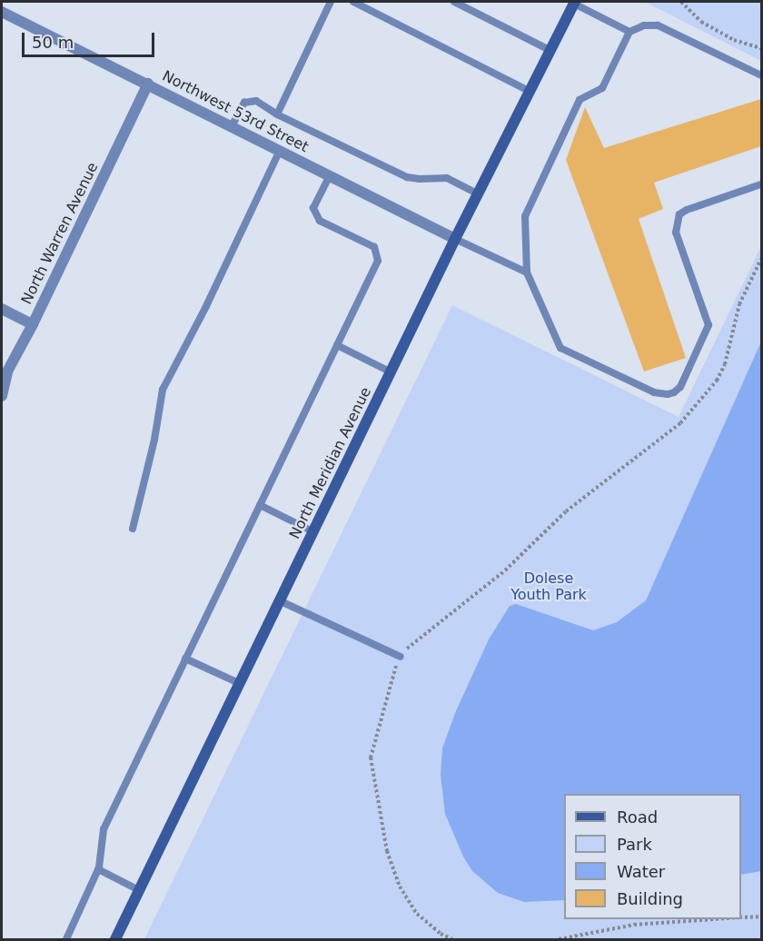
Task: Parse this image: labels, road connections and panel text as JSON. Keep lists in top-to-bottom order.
{
  "streets": {
    "main road": ["North Meridian Avenue"],
    "street": ["Northwest 53rd Street", "North Warren Avenue"]
  },
  "crossings": [
    ["Northwest 53rd Street", "North Warren Avenue"],
    ["Northwest 53rd Street", "North Meridian Avenue"]
  ],
  "parks": ["Dolese Youth Park"],
  "legend": [
    "Road",
    "Park",
    "Water",
    "Building"
  ],
  "scale_bar": "50 m"
}
